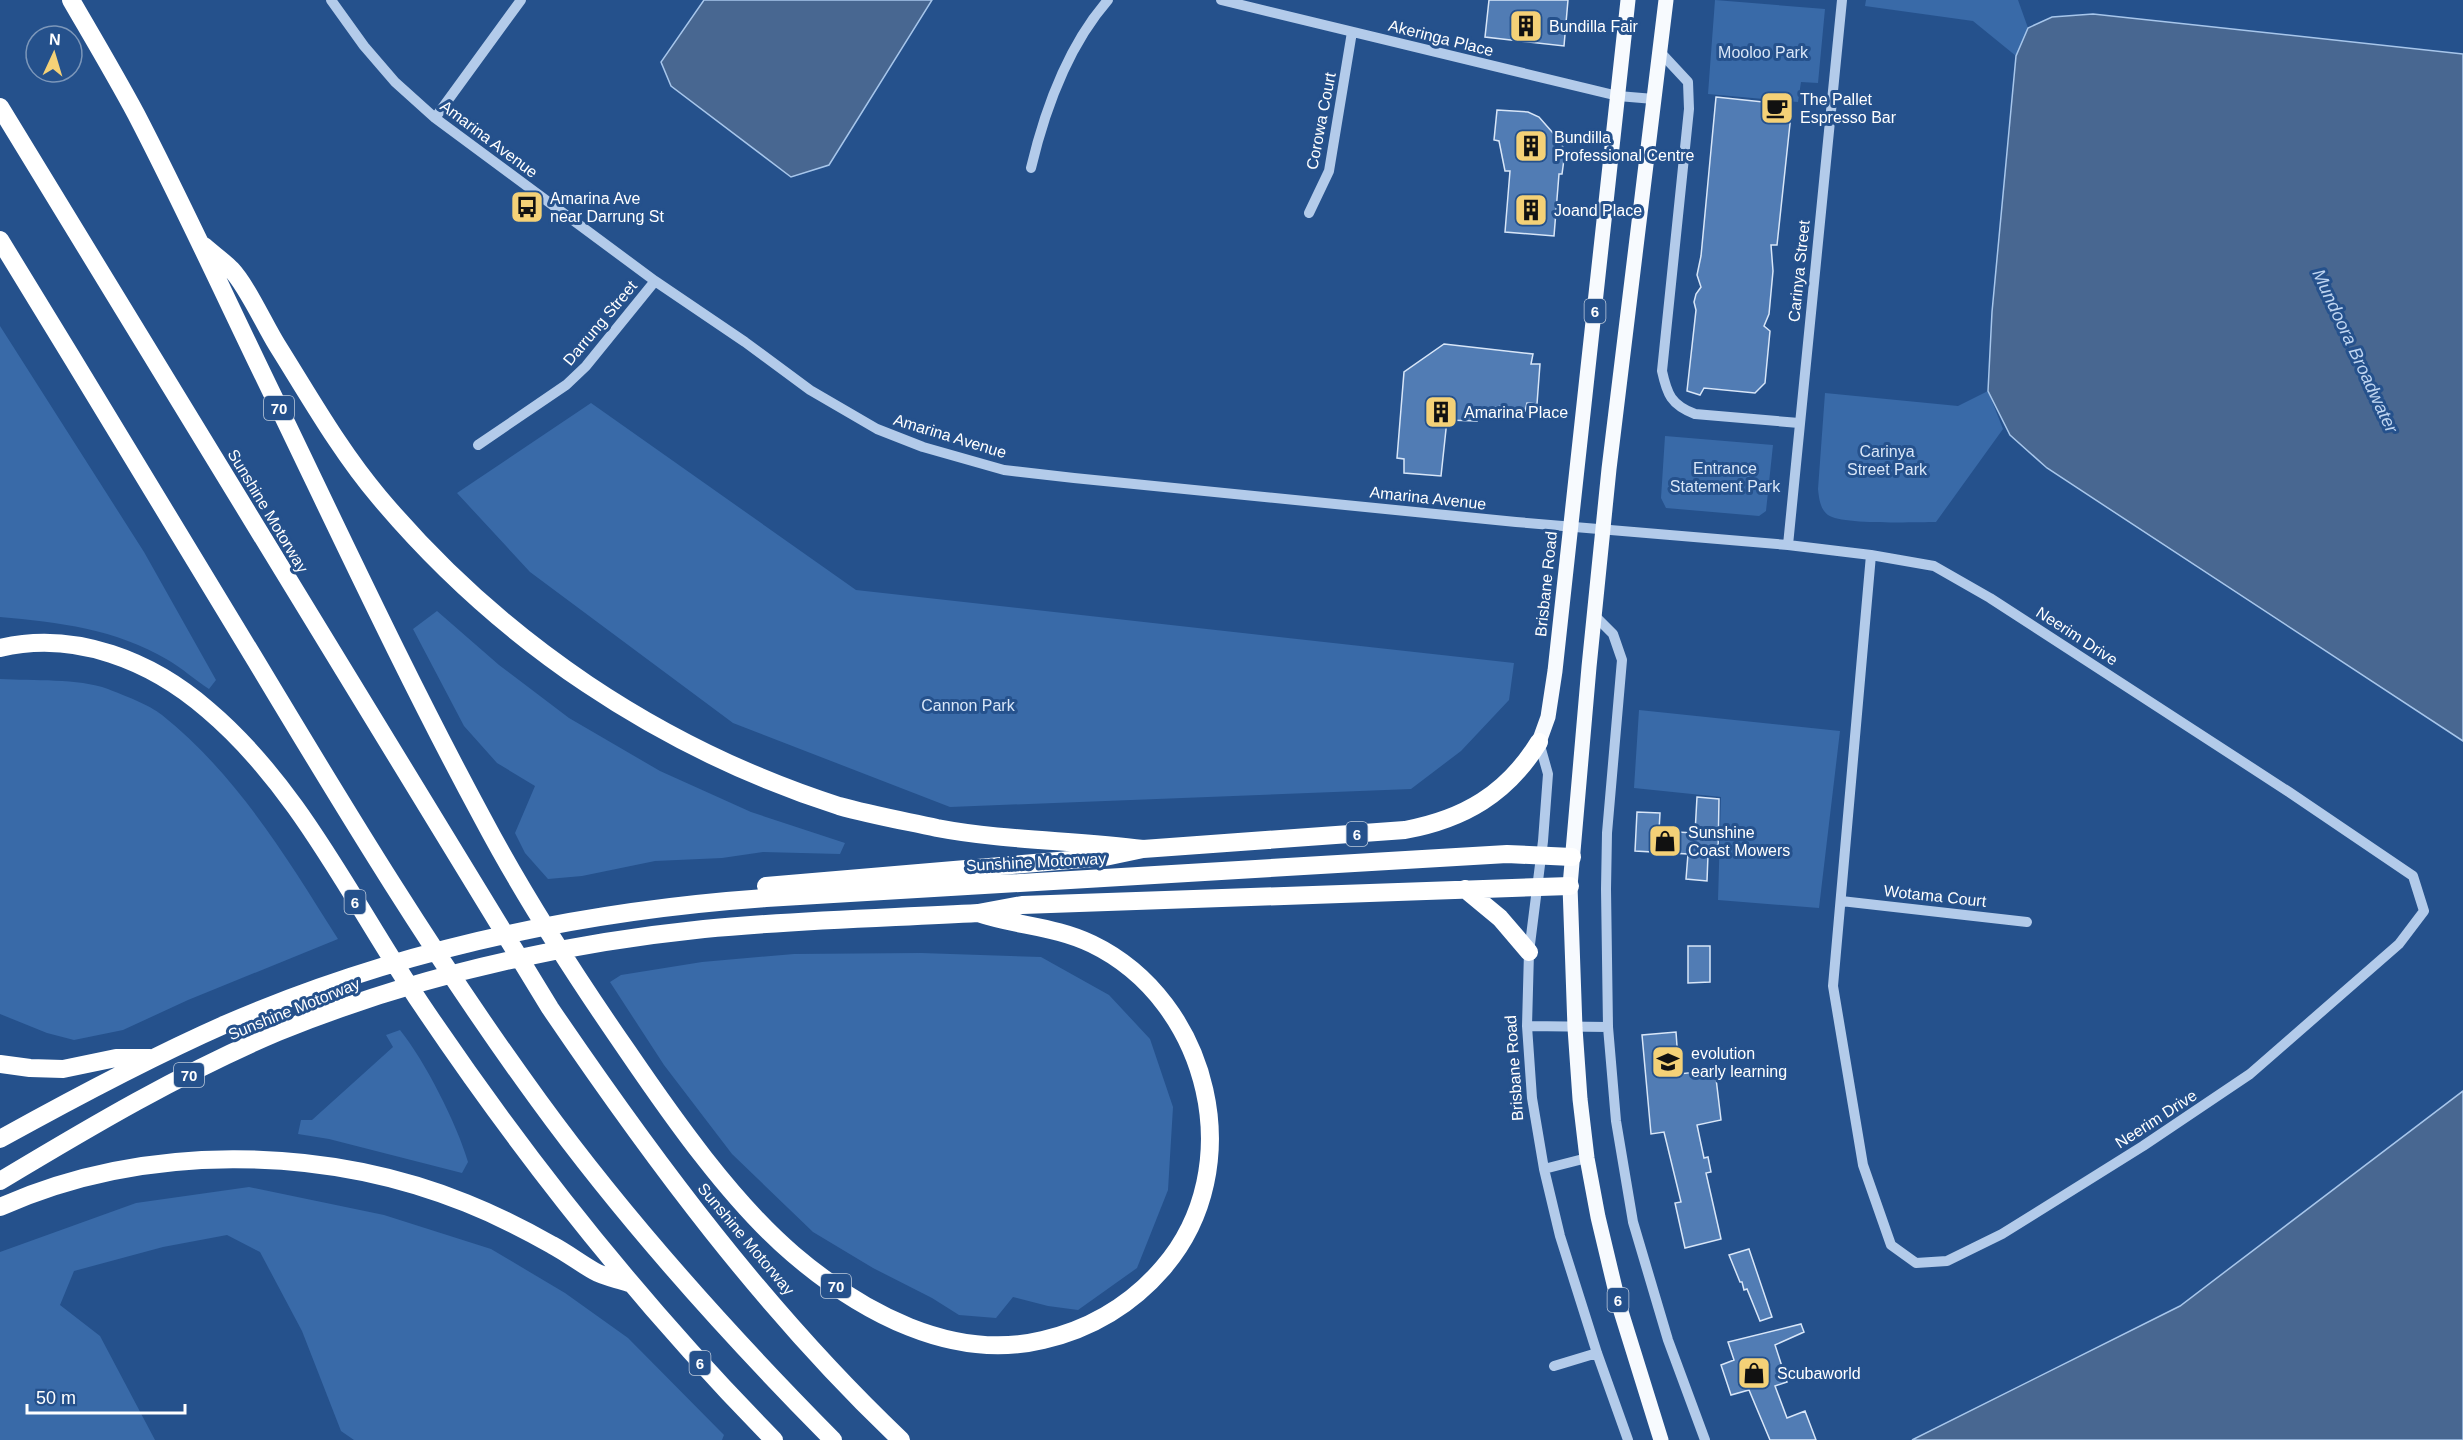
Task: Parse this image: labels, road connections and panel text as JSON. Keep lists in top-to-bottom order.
{
  "streets": {
    "highway": ["6", "70", "Sunshine Motorway"],
    "main road": ["Brisbane Road"],
    "street": [
      "Akeringa Place",
      "Corowa Court",
      "Amarina Avenue",
      "Carinya Street",
      "Darrung Street",
      "Neerim Drive",
      "Wotama Court"
    ]
  },
  "crossings": [
    ["Akeringa Place", "Corowa Court"],
    ["Akeringa Place", "6"],
    ["Akeringa Place", "Brisbane Road"],
    ["Amarina Avenue", "6"],
    ["Amarina Avenue", "Darrung Street"],
    ["Amarina Avenue", "Brisbane Road"],
    ["Amarina Avenue", "Neerim Drive"],
    ["Carinya Street", "Neerim Drive"],
    ["6", "Sunshine Motorway"],
    ["6", "Brisbane Road"],
    ["6", "Neerim Drive"],
    ["70", "Sunshine Motorway"],
    ["Sunshine Motorway", "Brisbane Road"],
    ["Neerim Drive", "Wotama Court"]
  ],
  "water": ["Mundoora Broadwater"],
  "parks": [
    "Mooloo Park",
    "Carinya Street Park",
    "Entrance Statement Park",
    "Cannon Park"
  ],
  "places": {
    "building": [
      "Bundilla Fair",
      "Bundilla Professional Centre",
      "Joand Place",
      "Amarina Place"
    ],
    "cafe": ["The Pallet Espresso Bar"],
    "bus stop": ["Amarina Ave near Darrung St"],
    "shop": ["Sunshine Coast Mowers", "Scubaworld"],
    "school or university": ["evolution early learning"]
  },
  "scale_bar": "50 m",
  "north": "top"
}
